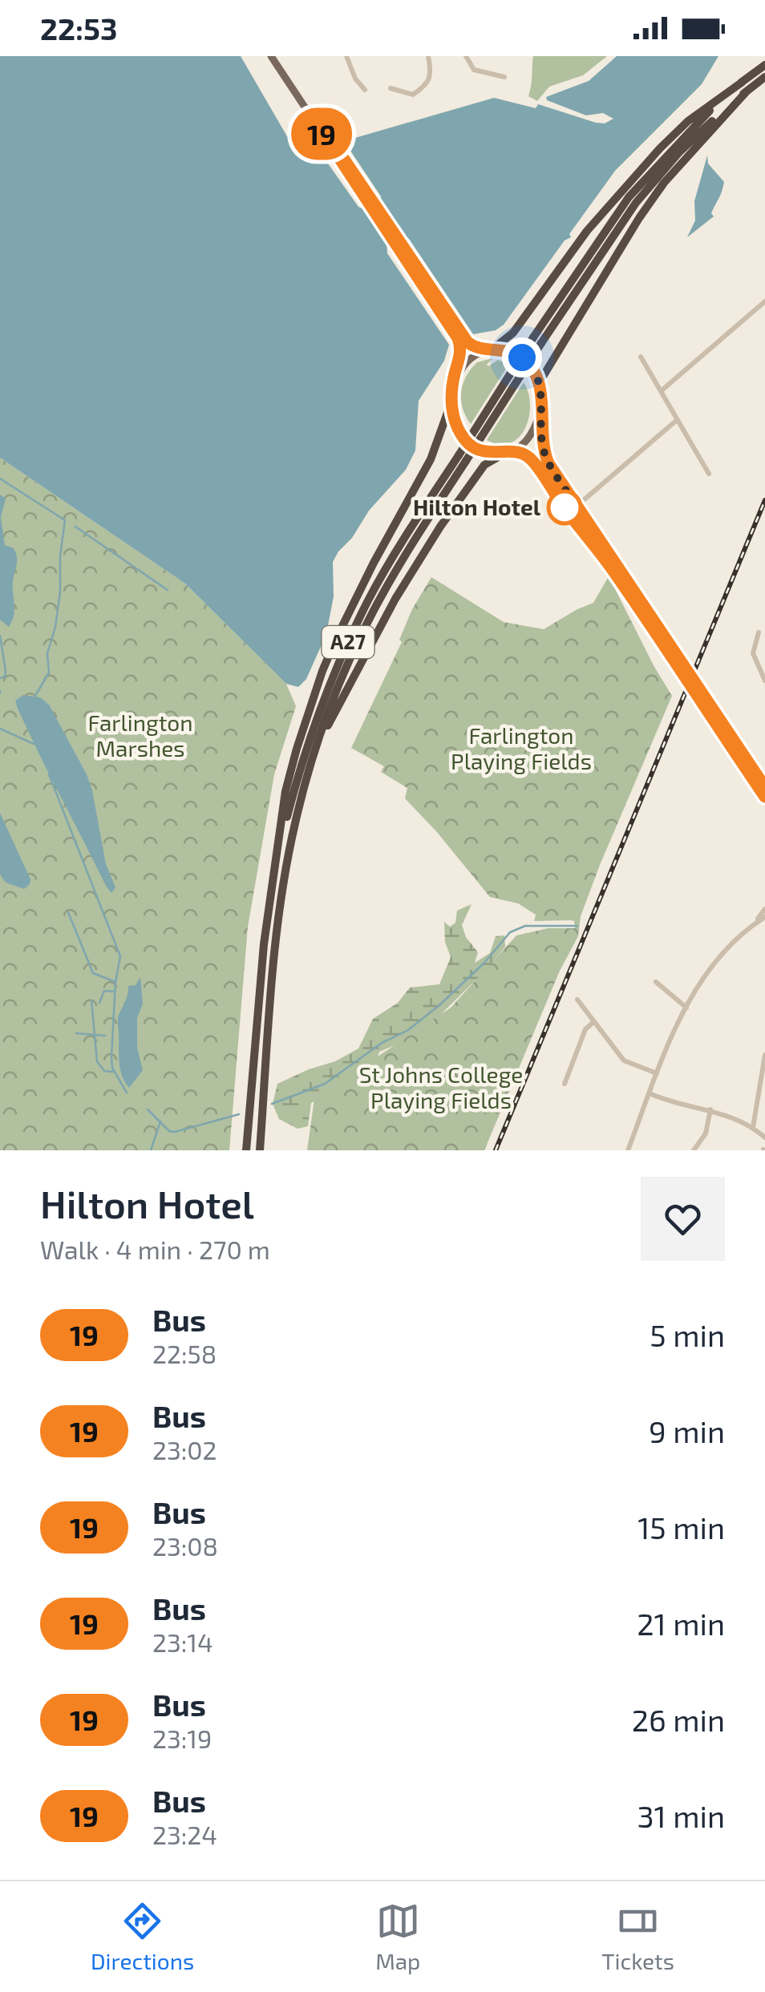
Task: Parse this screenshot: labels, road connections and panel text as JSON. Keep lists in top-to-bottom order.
{
  "streets": {
    "highway": ["A27"]
  },
  "parks": ["Farlington Marshes", "Farlington Playing Fields", "St Johns College Playing Fields"],
  "places": ["Hilton Hotel"],
  "lines": ["bus line 19"],
  "page": {
    "status": "22:53",
    "on_map": "19",
    "heading": ["Hilton Hotel", "Walk · 4 min · 270 m"],
    "list": [
      {
        "mark": "19",
        "name": "Bus",
        "note": "22:58",
        "value": "5 min"
      },
      {
        "mark": "19",
        "name": "Bus",
        "note": "23:02",
        "value": "9 min"
      },
      {
        "mark": "19",
        "name": "Bus",
        "note": "23:08",
        "value": "15 min"
      },
      {
        "mark": "19",
        "name": "Bus",
        "note": "23:14",
        "value": "21 min"
      },
      {
        "mark": "19",
        "name": "Bus",
        "note": "23:19",
        "value": "26 min"
      },
      {
        "mark": "19",
        "name": "Bus",
        "note": "23:24",
        "value": "31 min"
      }
    ],
    "tabs": ["Directions", "Map", "Tickets"]
  }
}
